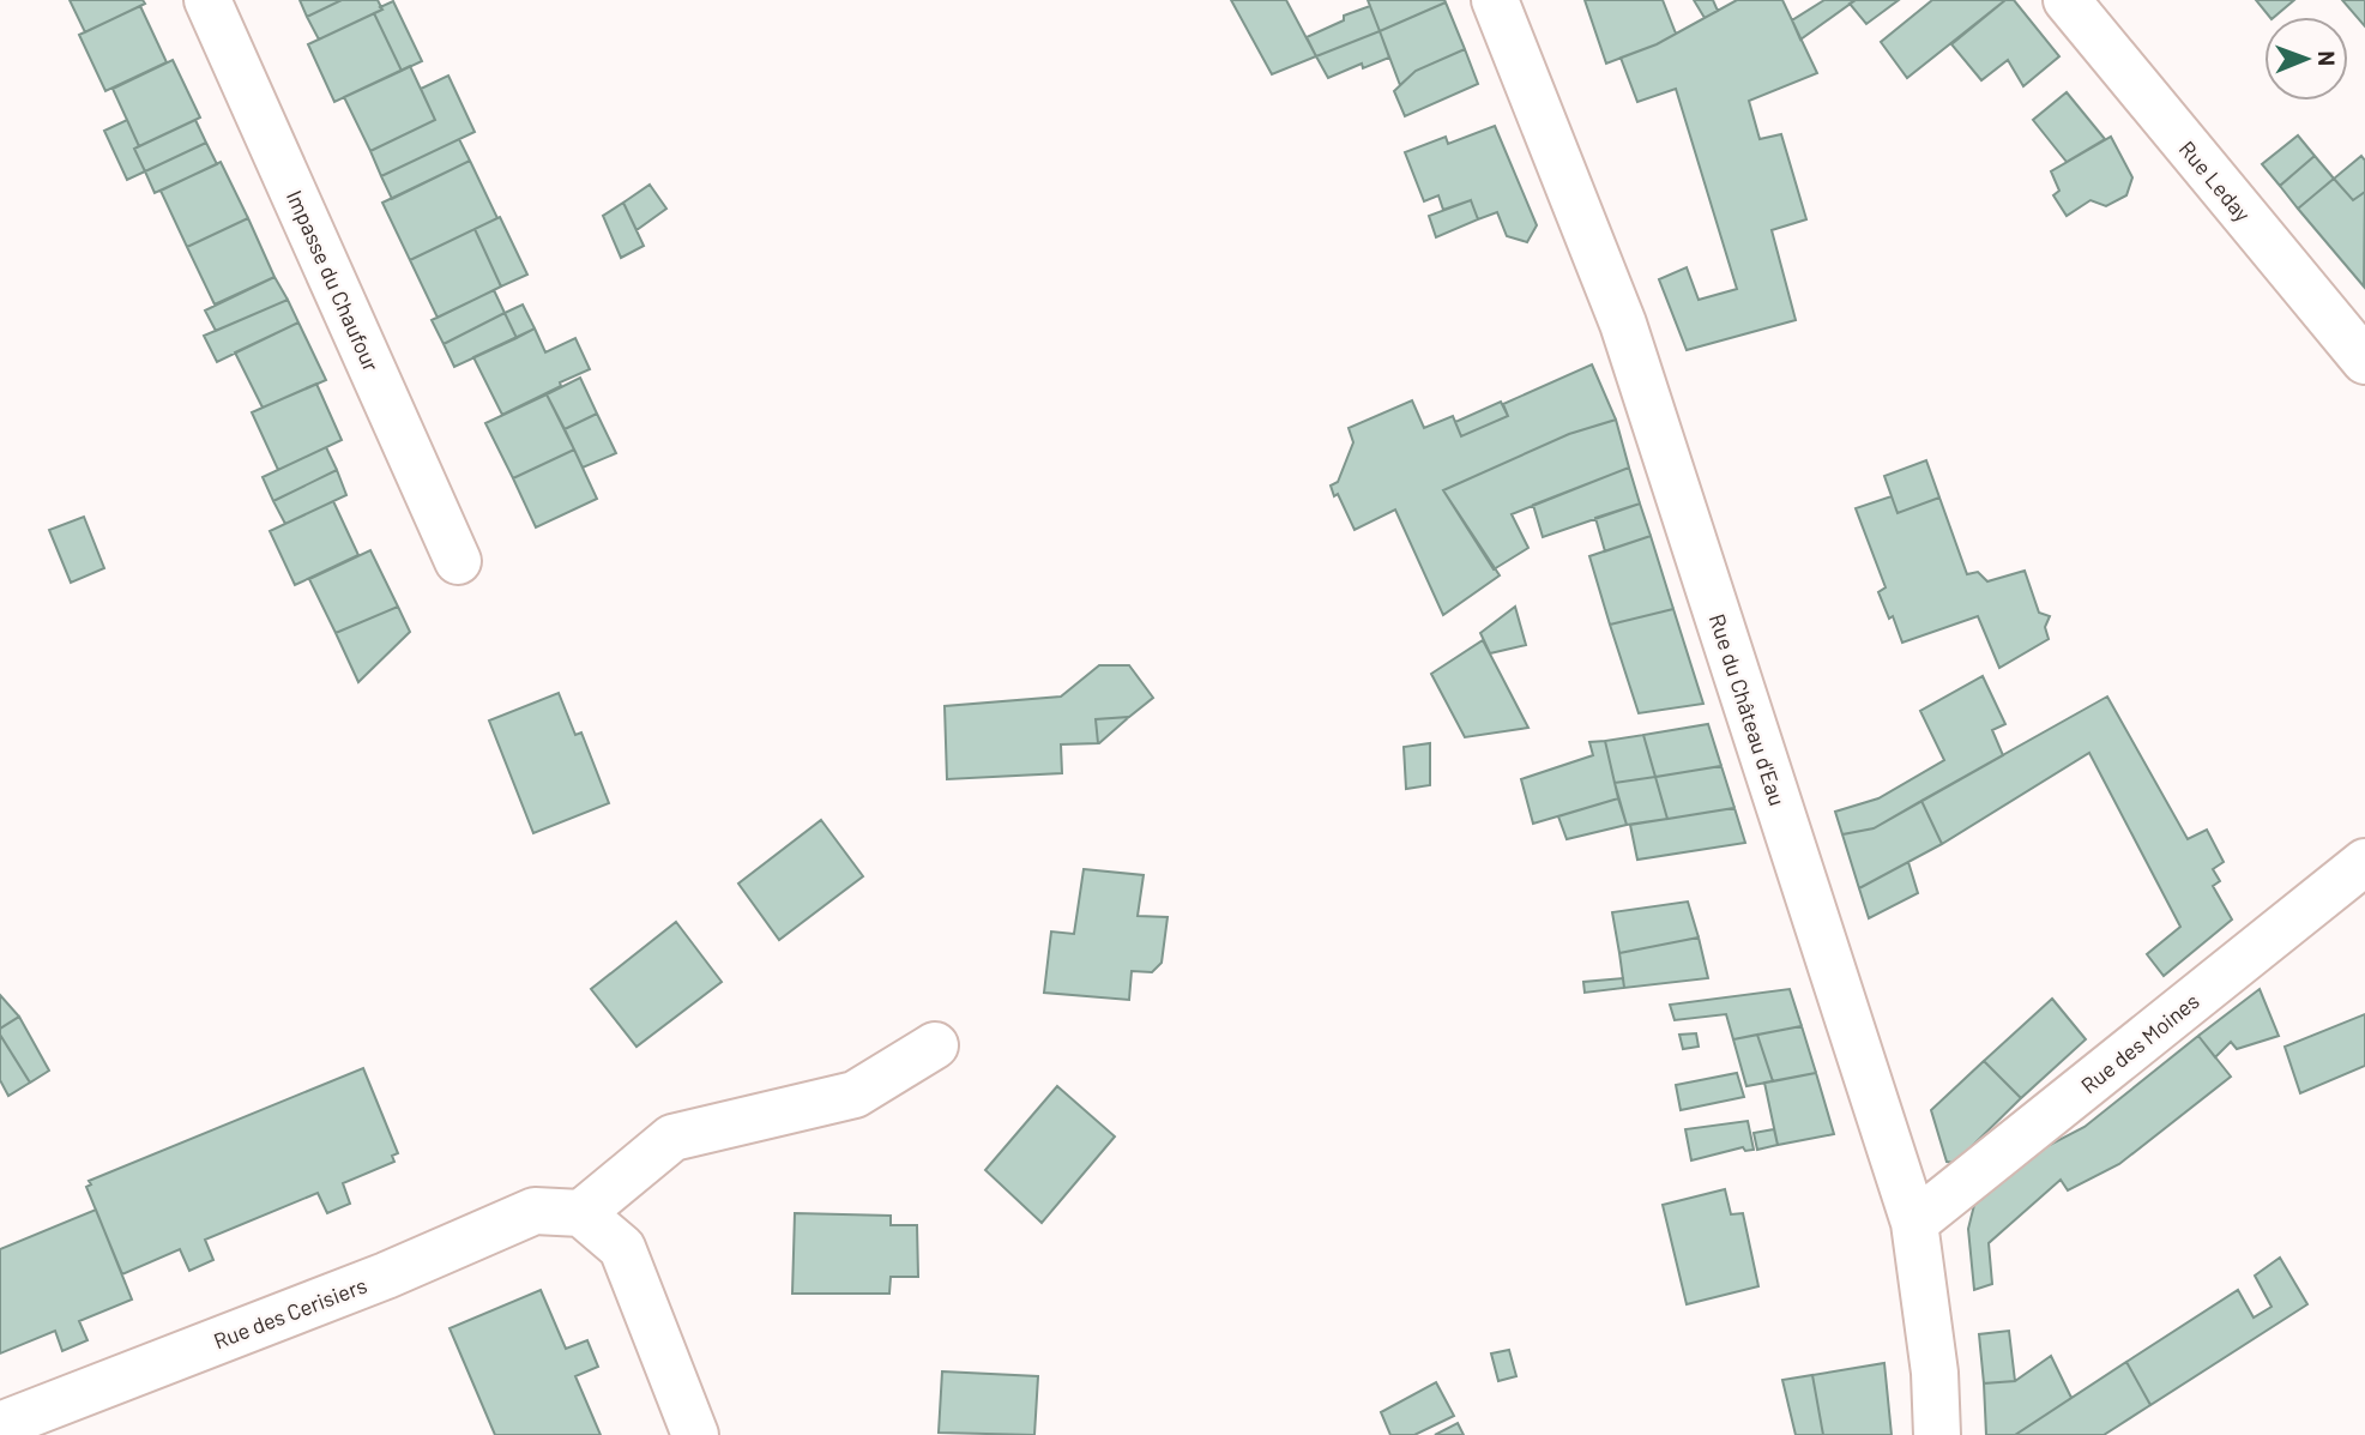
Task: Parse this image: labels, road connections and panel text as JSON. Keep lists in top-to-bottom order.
{
  "streets": {
    "street": [
      "Rue Leday",
      "Impasse du Chaufour",
      "Rue du Château d'Eau",
      "Rue des Moines",
      "Rue des Cerisiers"
    ]
  },
  "crossings": [
    ["Rue du Château d'Eau", "Rue des Moines"]
  ],
  "north": "right"
}
